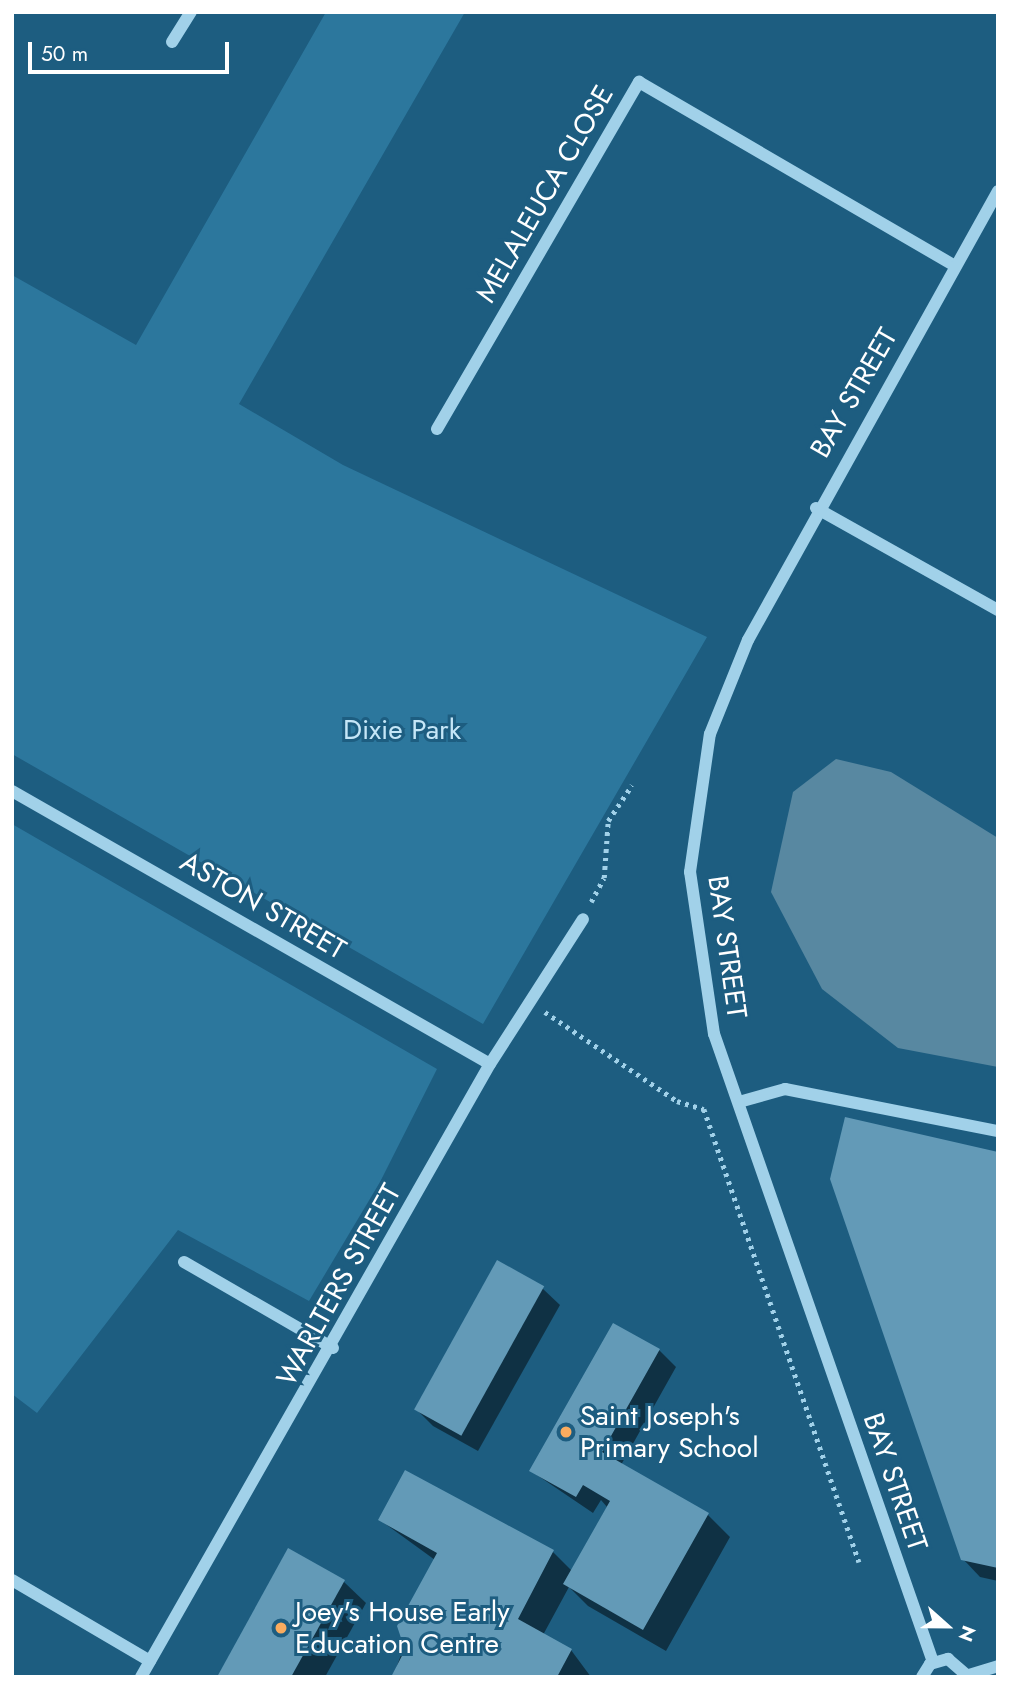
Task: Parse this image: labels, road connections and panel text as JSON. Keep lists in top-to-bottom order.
{
  "streets": {
    "street": [
      "MELALEUCA CLOSE",
      "BAY STREET",
      "ASTON STREET",
      "WARLTERS STREET"
    ]
  },
  "crossings": [
    ["MELALEUCA CLOSE", "BAY STREET"],
    ["ASTON STREET", "WARLTERS STREET"]
  ],
  "parks": ["Dixie Park"],
  "places": ["Saint Joseph's Primary School", "Joey's House Early Education Centre"],
  "scale_bar": "50 m",
  "north": "right"
}
